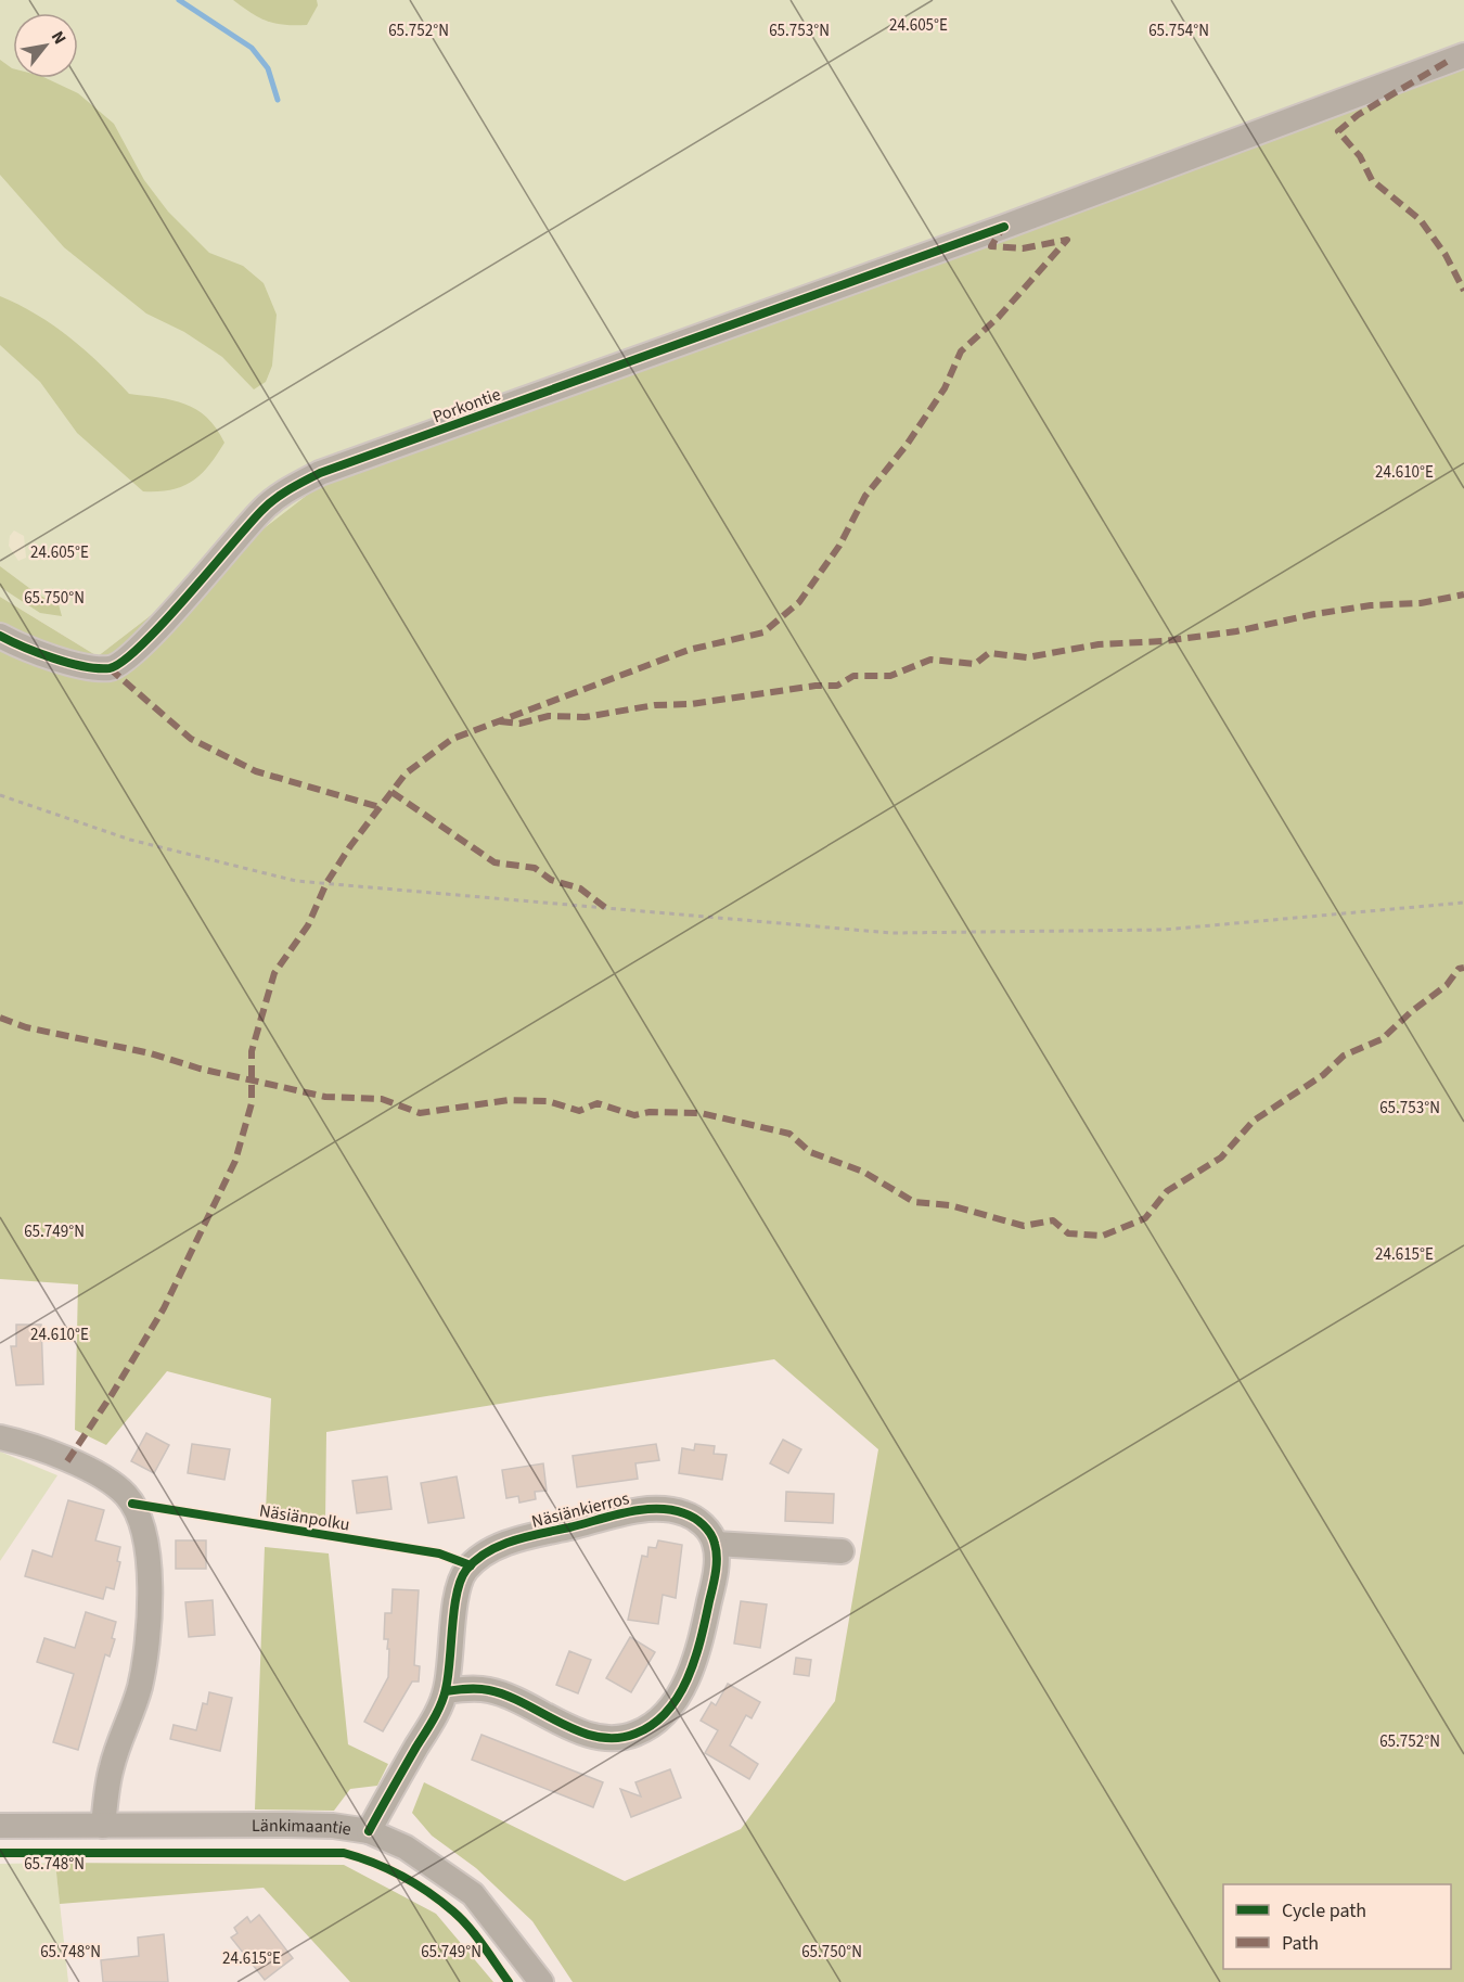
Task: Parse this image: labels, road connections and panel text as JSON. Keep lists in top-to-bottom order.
{
  "streets": {
    "street": ["Porkontie", "Näsiänkierros", "Länkimaantie"],
    "cycle path": ["Näsiänpolku"]
  },
  "crossings": [
    ["Näsiänkierros", "Länkimaantie"]
  ],
  "legend": ["Cycle path", "Path"],
  "north": "top right",
  "coordinates": [
    "24.605°E",
    "65.752°N",
    "65.753°N",
    "65.754°N",
    "24.610°E",
    "65.750°N",
    "65.749°N",
    "24.615°E",
    "65.748°N"
  ]
}
